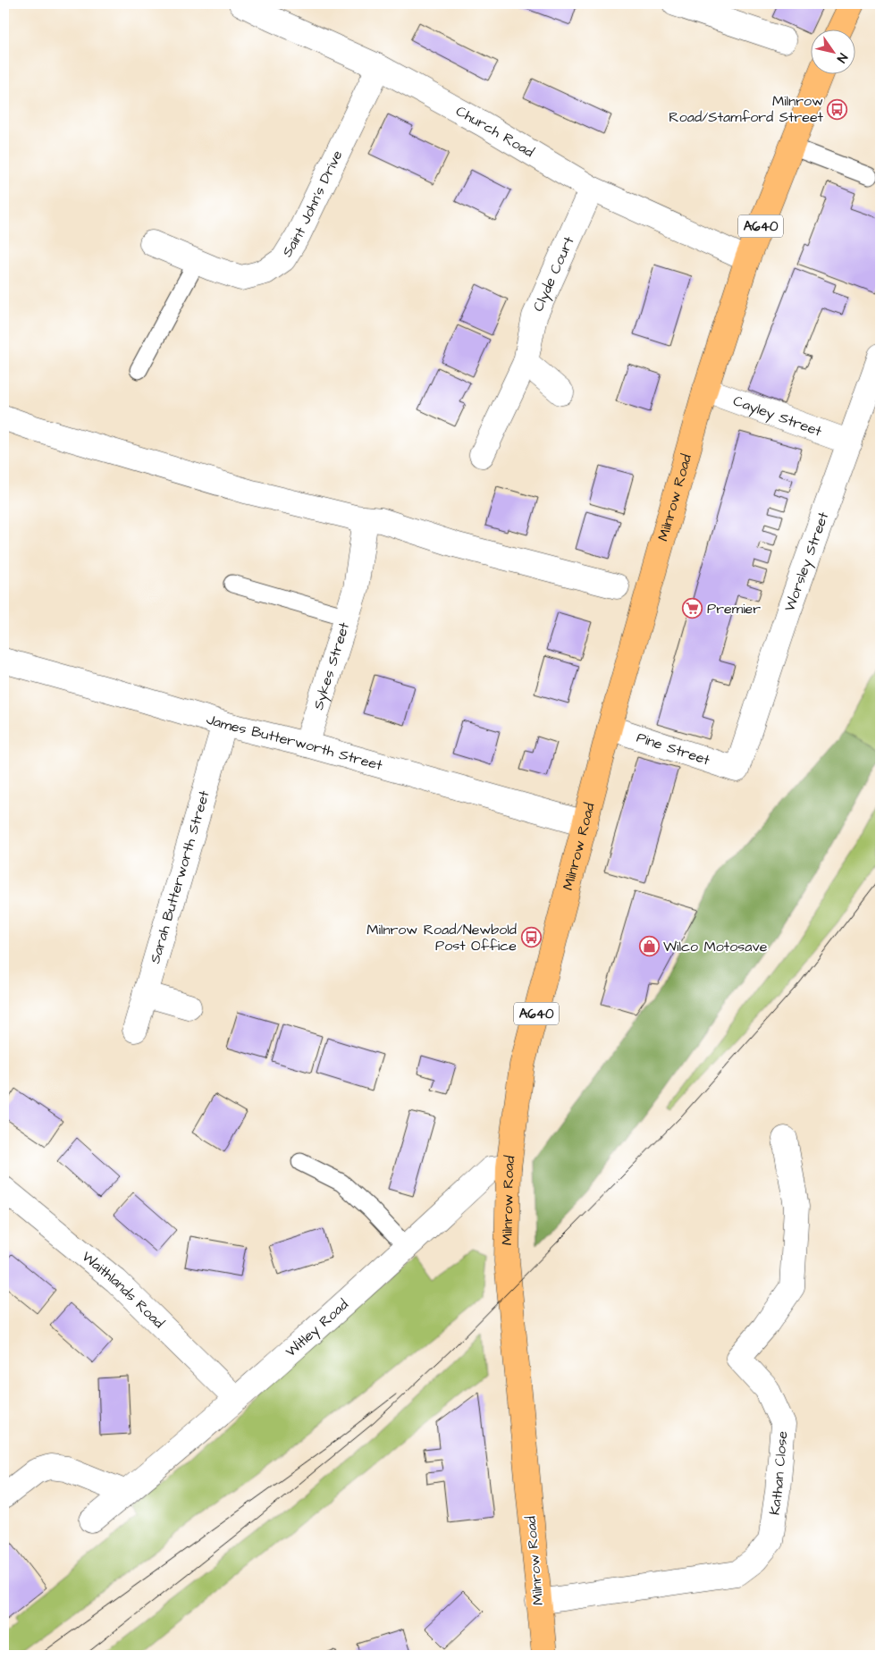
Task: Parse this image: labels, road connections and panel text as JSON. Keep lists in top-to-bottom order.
{
  "streets": {
    "main road": ["A640", "Milnrow Road"],
    "street": [
      "Church Road",
      "Saint John's Drive",
      "Clyde Court",
      "Cayley Street",
      "Worsley Street",
      "Sykes Street",
      "James Butterworth Street",
      "Pine Street",
      "Sarah Butterworth Street",
      "Waithlands Road",
      "Witley Road",
      "Kathan Close"
    ]
  },
  "crossings": [
    ["Church Road", "Saint John's Drive"],
    ["Church Road", "Clyde Court"],
    ["Church Road", "Milnrow Road"],
    ["Cayley Street", "Milnrow Road"],
    ["Cayley Street", "Worsley Street"],
    ["Milnrow Road", "James Butterworth Street"],
    ["Milnrow Road", "Pine Street"],
    ["Milnrow Road", "Witley Road"],
    ["Milnrow Road", "Kathan Close"],
    ["Worsley Street", "Pine Street"],
    ["Sykes Street", "James Butterworth Street"],
    ["James Butterworth Street", "Sarah Butterworth Street"],
    ["Waithlands Road", "Witley Road"]
  ],
  "places": {
    "bus stop": ["Milnrow Road/Stamford Street", "Milnrow Road/Newbold Post Office"],
    "supermarket": ["Premier"],
    "shop": ["Wilco Motosave"]
  },
  "north": "bottom right"
}
